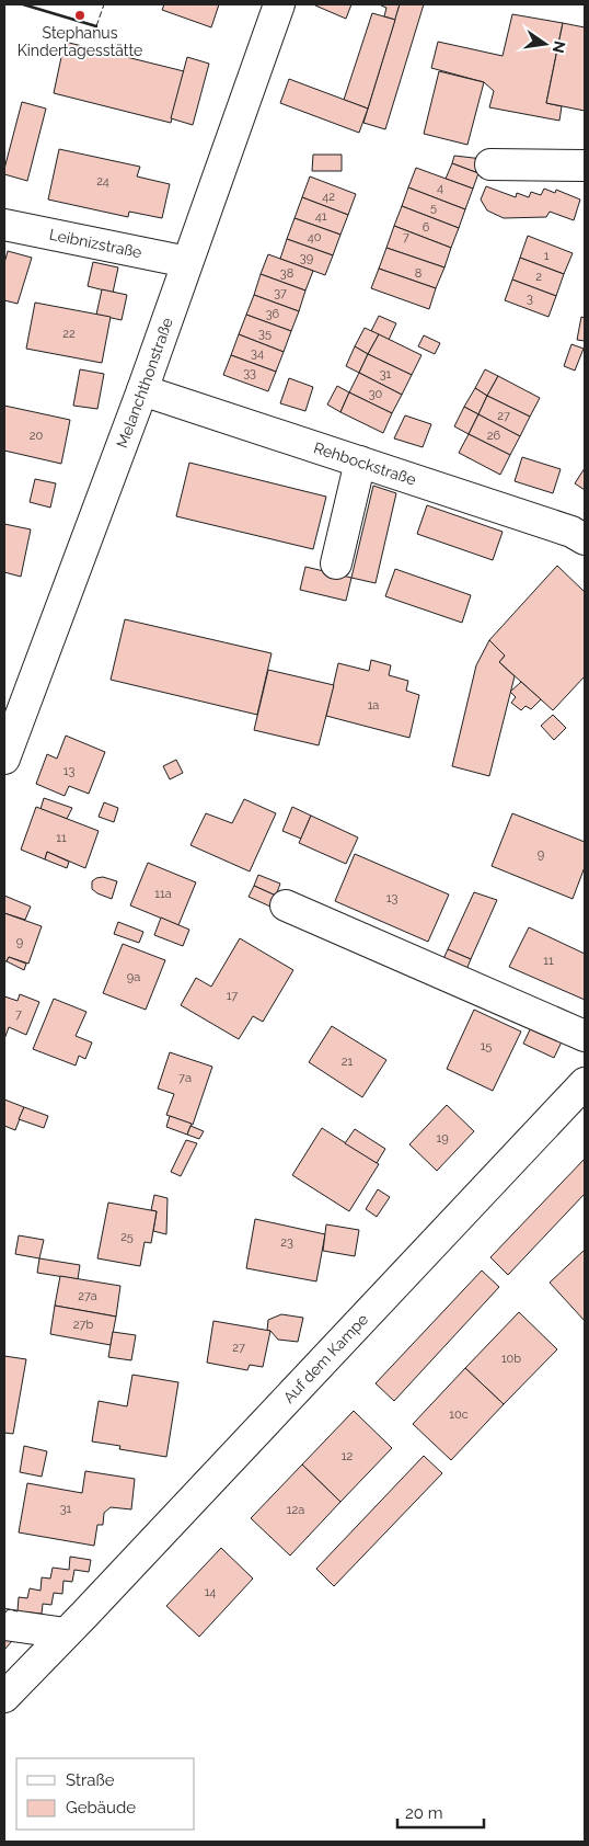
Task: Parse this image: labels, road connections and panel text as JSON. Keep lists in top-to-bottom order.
{
  "streets": {
    "street": [
      "Leibnizstraße",
      "Melanchthonstraße",
      "Rehbockstraße",
      "Auf dem Kampe"
    ]
  },
  "crossings": [
    ["Leibnizstraße", "Melanchthonstraße"],
    ["Melanchthonstraße", "Rehbockstraße"]
  ],
  "places": ["Stephanus Kindertagesstätte"],
  "house_numbers": [
    "24",
    "4",
    "42",
    "5",
    "41",
    "6",
    "40",
    "7",
    "1",
    "39",
    "38",
    "8",
    "2",
    "37",
    "3",
    "36",
    "22",
    "35",
    "34",
    "33",
    "31",
    "30",
    "27",
    "20",
    "26",
    "1a",
    "13",
    "11",
    "9",
    "11a",
    "13",
    "9",
    "11",
    "9a",
    "17",
    "7",
    "15",
    "21",
    "7a",
    "19",
    "25",
    "23",
    "27a",
    "27b",
    "27",
    "10b",
    "10c",
    "12",
    "31",
    "12a",
    "14"
  ],
  "legend": ["Straße", "Gebäude"],
  "scale_bar": "20 m",
  "north": "right"
}
